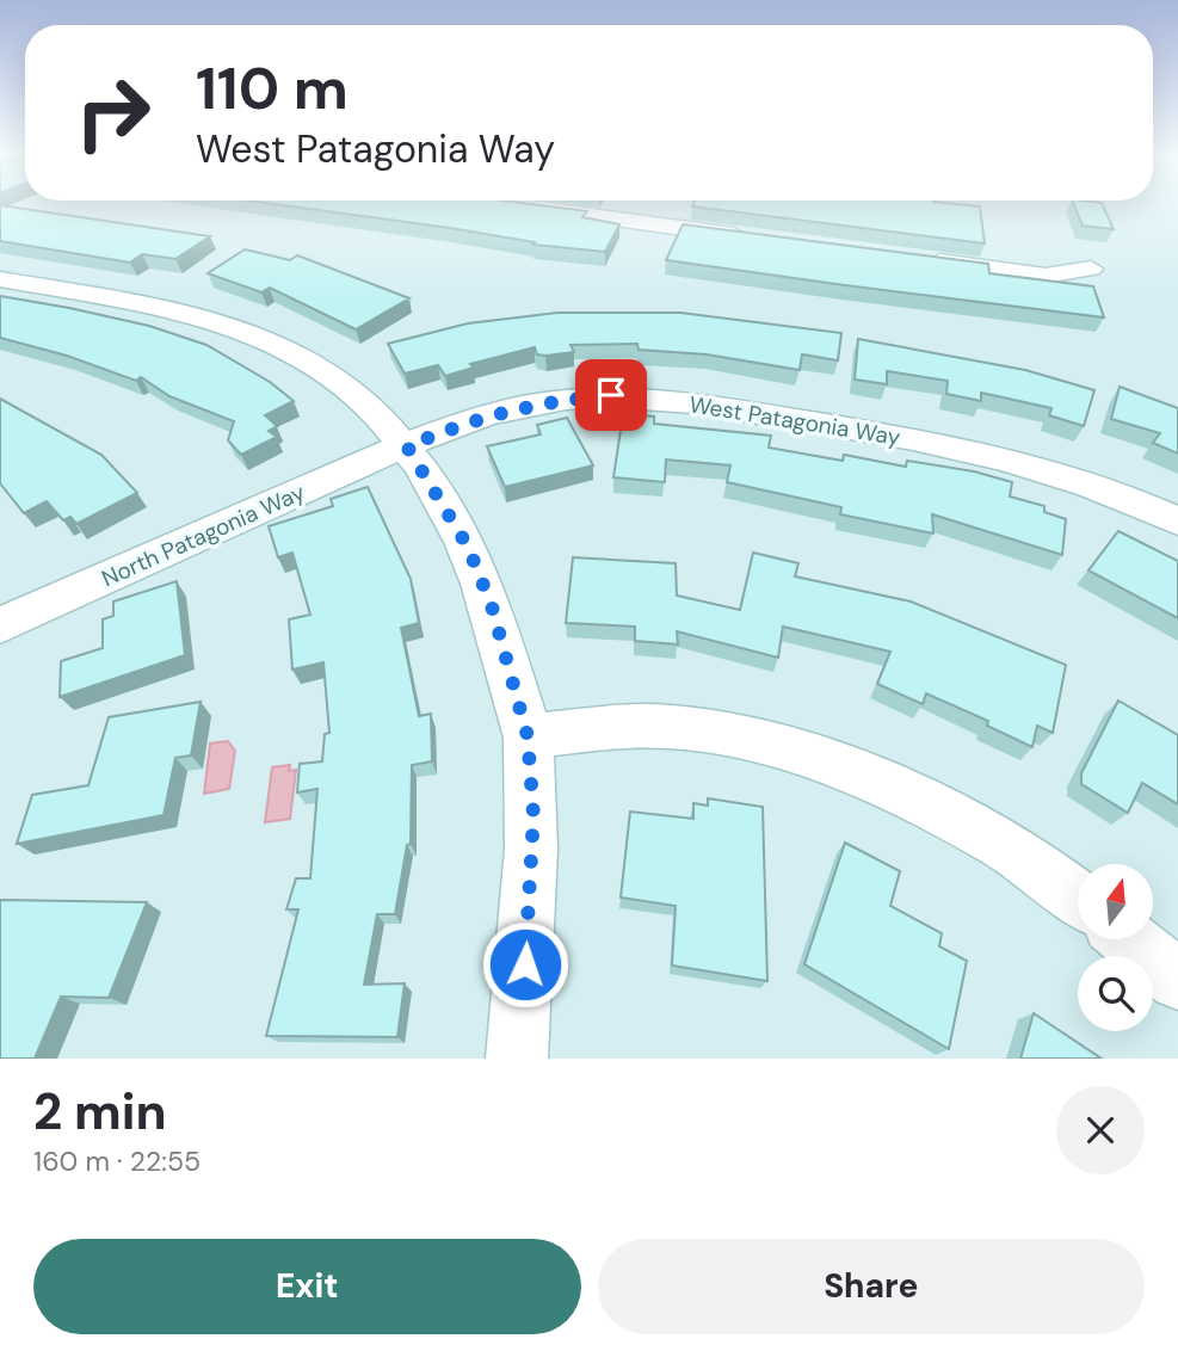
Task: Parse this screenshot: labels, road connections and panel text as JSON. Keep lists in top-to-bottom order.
{
  "streets": {
    "street": ["West Patagonia Way", "North Patagonia Way"]
  },
  "crossings": [
    ["West Patagonia Way", "North Patagonia Way"]
  ],
  "north": "top",
  "page": {
    "turn": ["110 m", "West Patagonia Way"],
    "heading": ["2 min", "160 m · 22:55"],
    "buttons": ["Exit", "Share"]
  }
}
